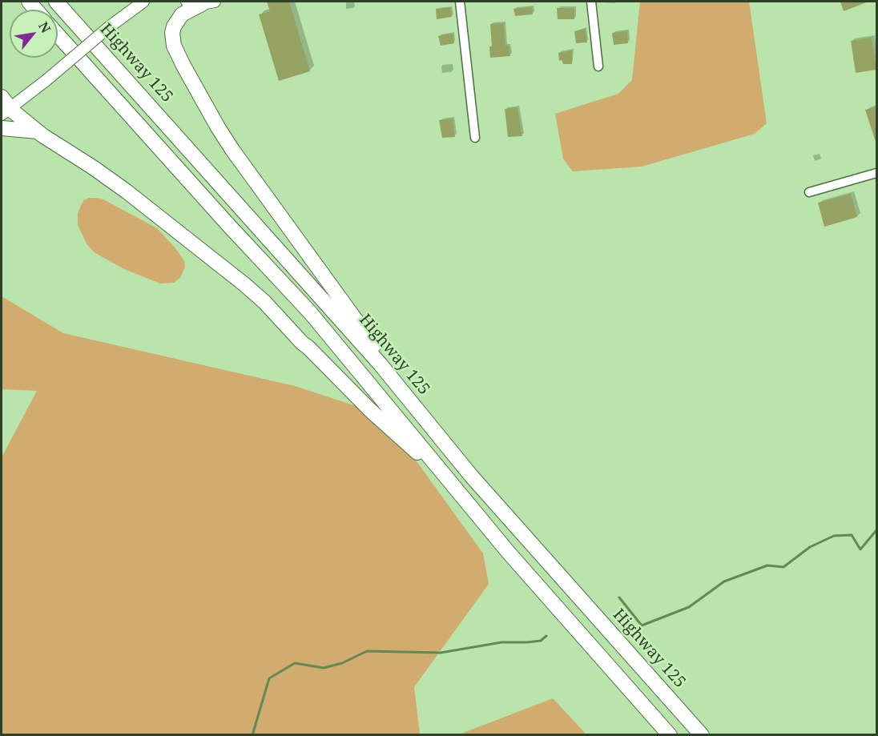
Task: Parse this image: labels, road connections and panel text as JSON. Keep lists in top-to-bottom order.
{
  "streets": {
    "highway": ["Highway 125"]
  },
  "north": "top right"
}
